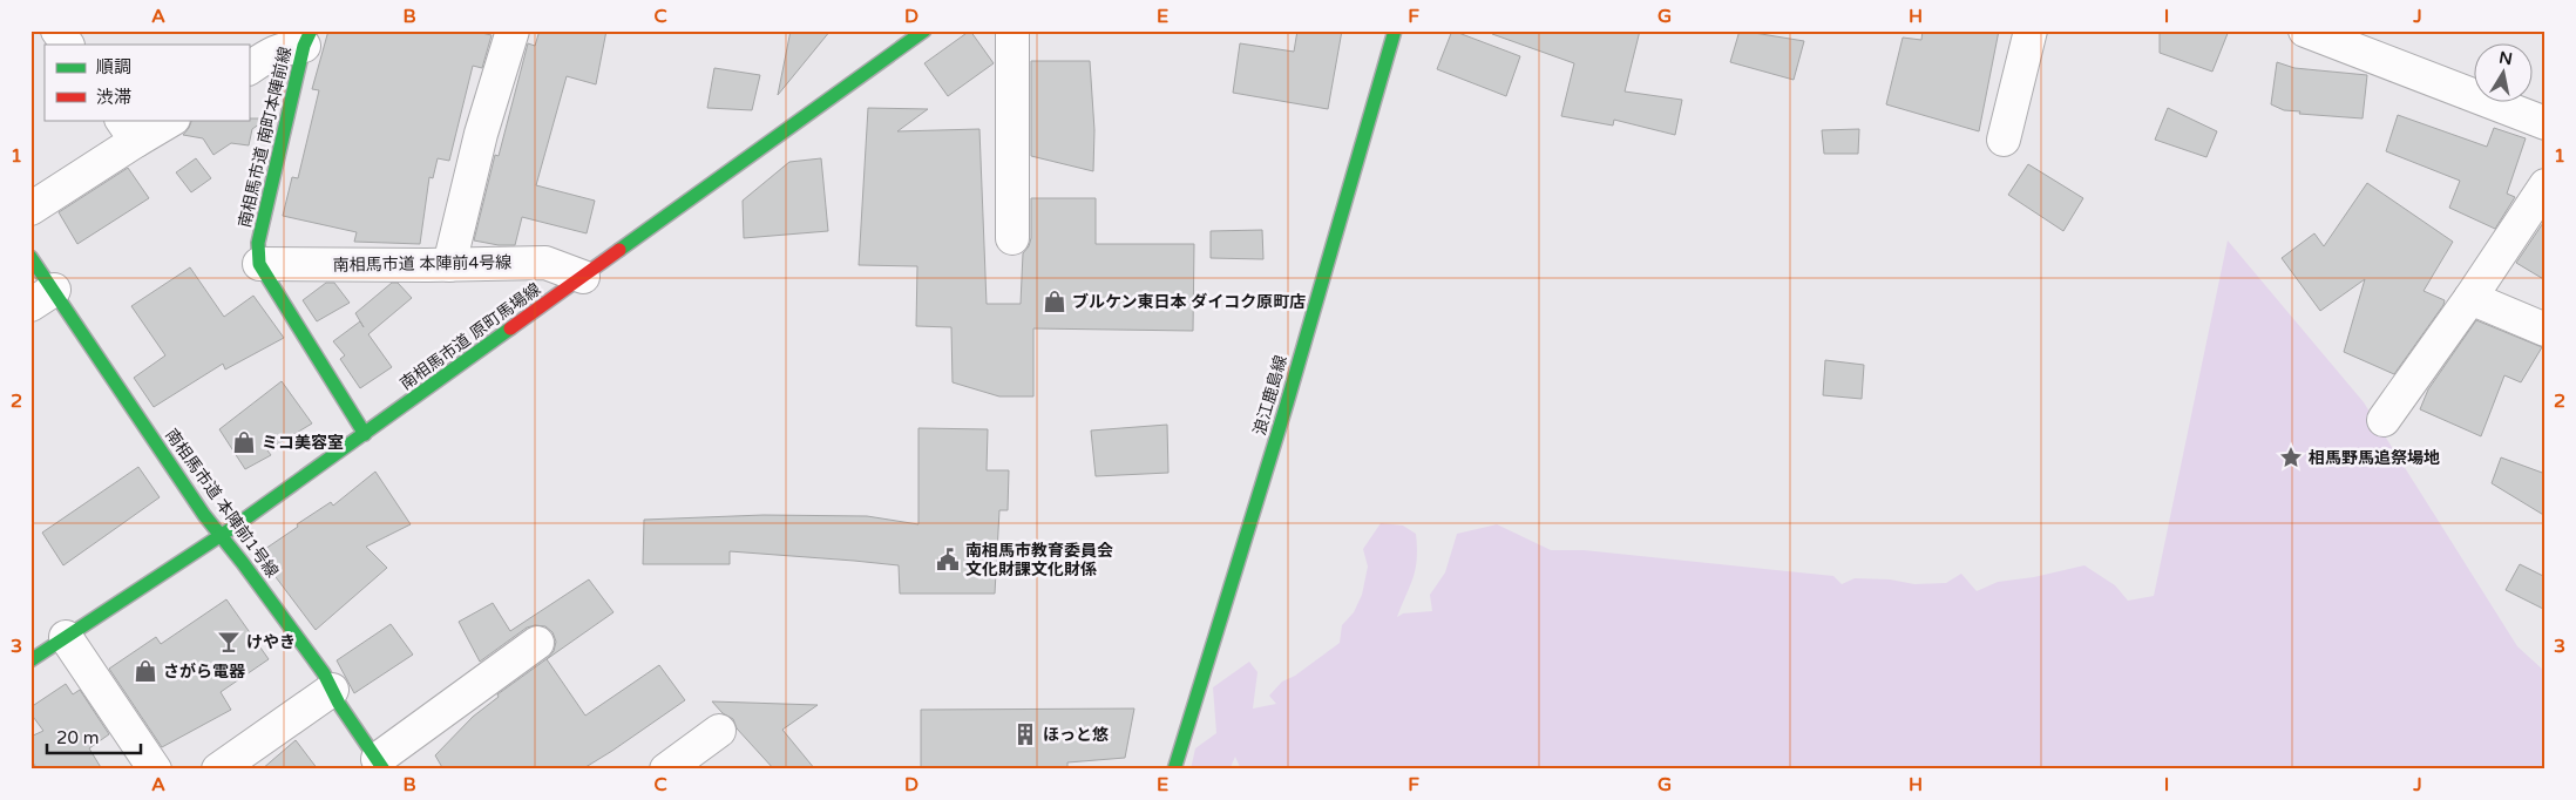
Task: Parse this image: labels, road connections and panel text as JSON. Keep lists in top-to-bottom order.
{
  "streets": {
    "street": [
      "南相馬市道 南町本陣前線",
      "南相馬市道 本陣前4号線",
      "南相馬市道 原町馬場線",
      "浪江鹿島線",
      "南相馬市道 本陣前1号線"
    ]
  },
  "crossings": [
    ["南相馬市道 南町本陣前線", "南相馬市道 本陣前4号線"],
    ["南相馬市道 本陣前4号線", "南相馬市道 原町馬場線"],
    ["南相馬市道 原町馬場線", "南相馬市道 本陣前1号線"]
  ],
  "places": {
    "shop": ["ブルケン東日本 ダイコク原町店", "ミコ美容室", "さがら電器"],
    "place": ["相馬野馬追祭場地"],
    "public building": ["南相馬市教育委員会 文化財課文化財係"],
    "bar": ["けやき"],
    "building": ["ほっと悠"]
  },
  "legend": ["順調", "渋滞"],
  "scale_bar": "20 m",
  "north": "top",
  "grid": {
    "columns": [
      "A",
      "B",
      "C",
      "D",
      "E",
      "F",
      "G",
      "H",
      "I",
      "J"
    ],
    "rows": ["1", "2", "3"]
  }
}
